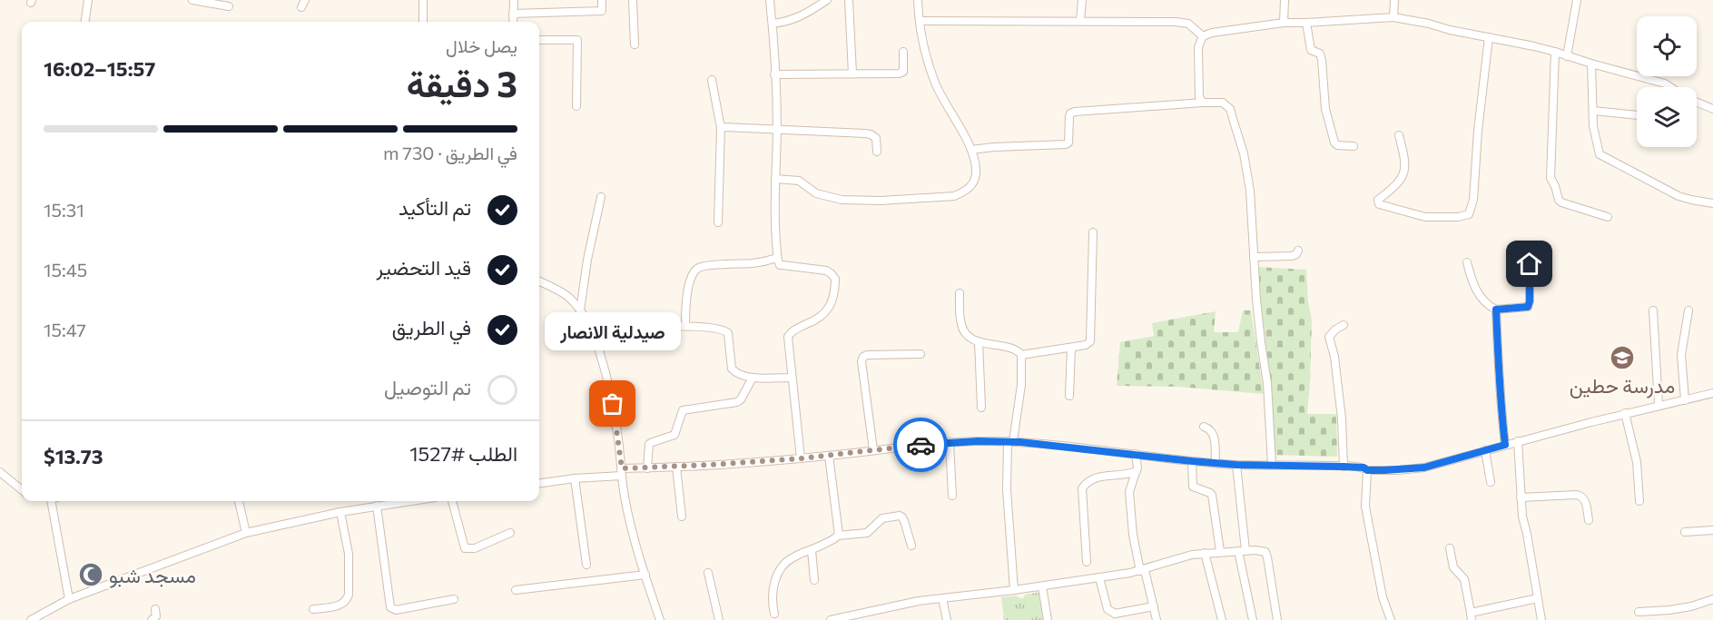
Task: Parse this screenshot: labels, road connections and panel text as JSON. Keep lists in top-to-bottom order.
{
  "places": {
    "school or university": ["مدرسة حطين"],
    "other": ["صيدلية الانصار"],
    "mosque": ["مسجد شبو"]
  },
  "page": {
    "heading": ["3 دقيقة", "يصل خلال", "15:57–16:02"],
    "panel": ["الطلب #1527", "$13.73"],
    "bar": "في الطريق · 730 m",
    "list": [
      ["تم التأكيد", "15:31"],
      ["قيد التحضير", "15:45"],
      ["في الطريق", "15:47"],
      "تم التوصيل"
    ],
    "bubble": "صيدلية الانصار"
  }
}
